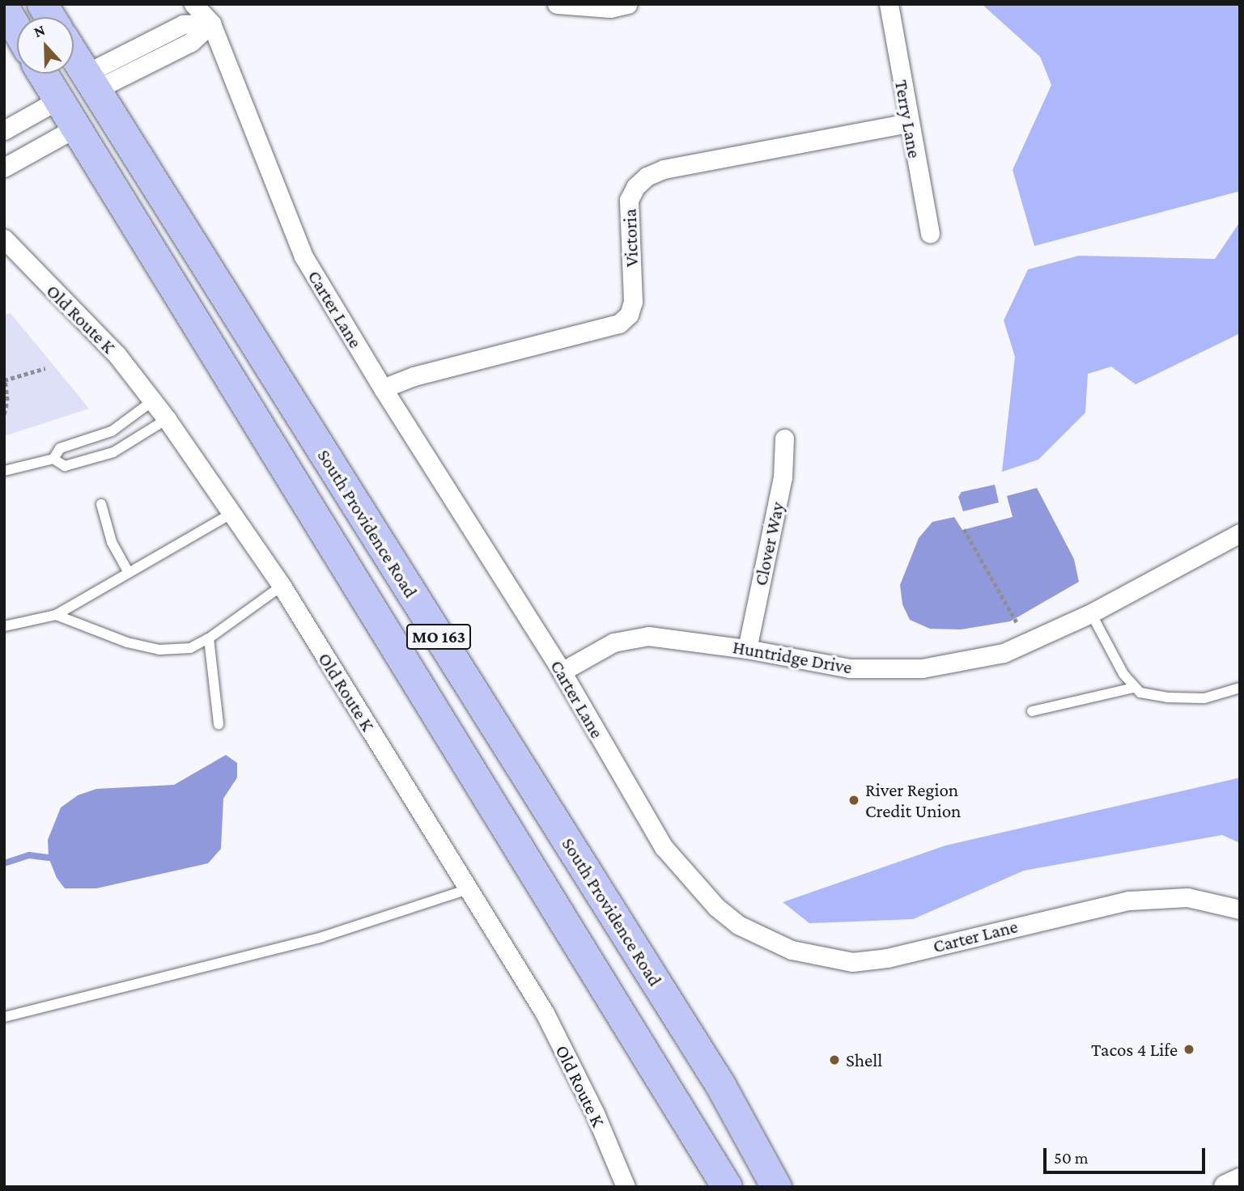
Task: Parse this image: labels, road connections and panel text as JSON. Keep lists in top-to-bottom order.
{
  "streets": {
    "main road": ["South Providence Road", "MO 163"],
    "street": [
      "Terry Lane",
      "Victoria",
      "Carter Lane",
      "Old Route K",
      "Clover Way",
      "Huntridge Drive"
    ]
  },
  "crossings": [
    ["Terry Lane", "Victoria"],
    ["Victoria", "Carter Lane"],
    ["Carter Lane", "Huntridge Drive"],
    ["Clover Way", "Huntridge Drive"]
  ],
  "places": ["River Region Credit Union", "Tacos 4 Life", "Shell"],
  "scale_bar": "50 m",
  "north": "top"
}
